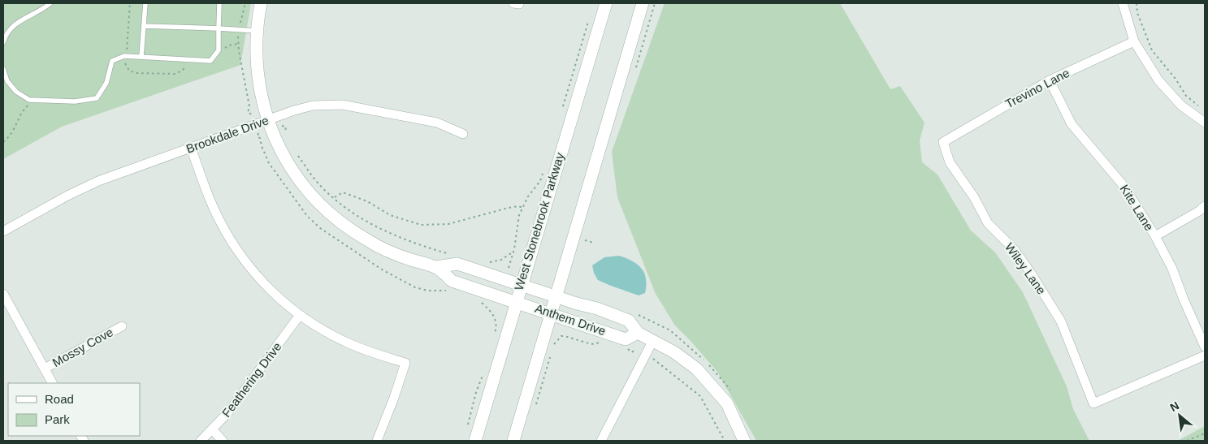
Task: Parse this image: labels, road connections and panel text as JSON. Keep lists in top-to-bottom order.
{
  "streets": {
    "street": [
      "Trevino Lane",
      "Brookdale Drive",
      "Kite Lane",
      "West Stonebrook Parkway",
      "Wiley Lane",
      "Anthem Drive",
      "Mossy Cove",
      "Feathering Drive"
    ]
  },
  "crossings": [
    ["Trevino Lane", "Kite Lane"],
    ["Trevino Lane", "Wiley Lane"],
    ["Brookdale Drive", "Anthem Drive"],
    ["West Stonebrook Parkway", "Anthem Drive"]
  ],
  "legend": ["Road", "Park"],
  "north": "top left"
}
